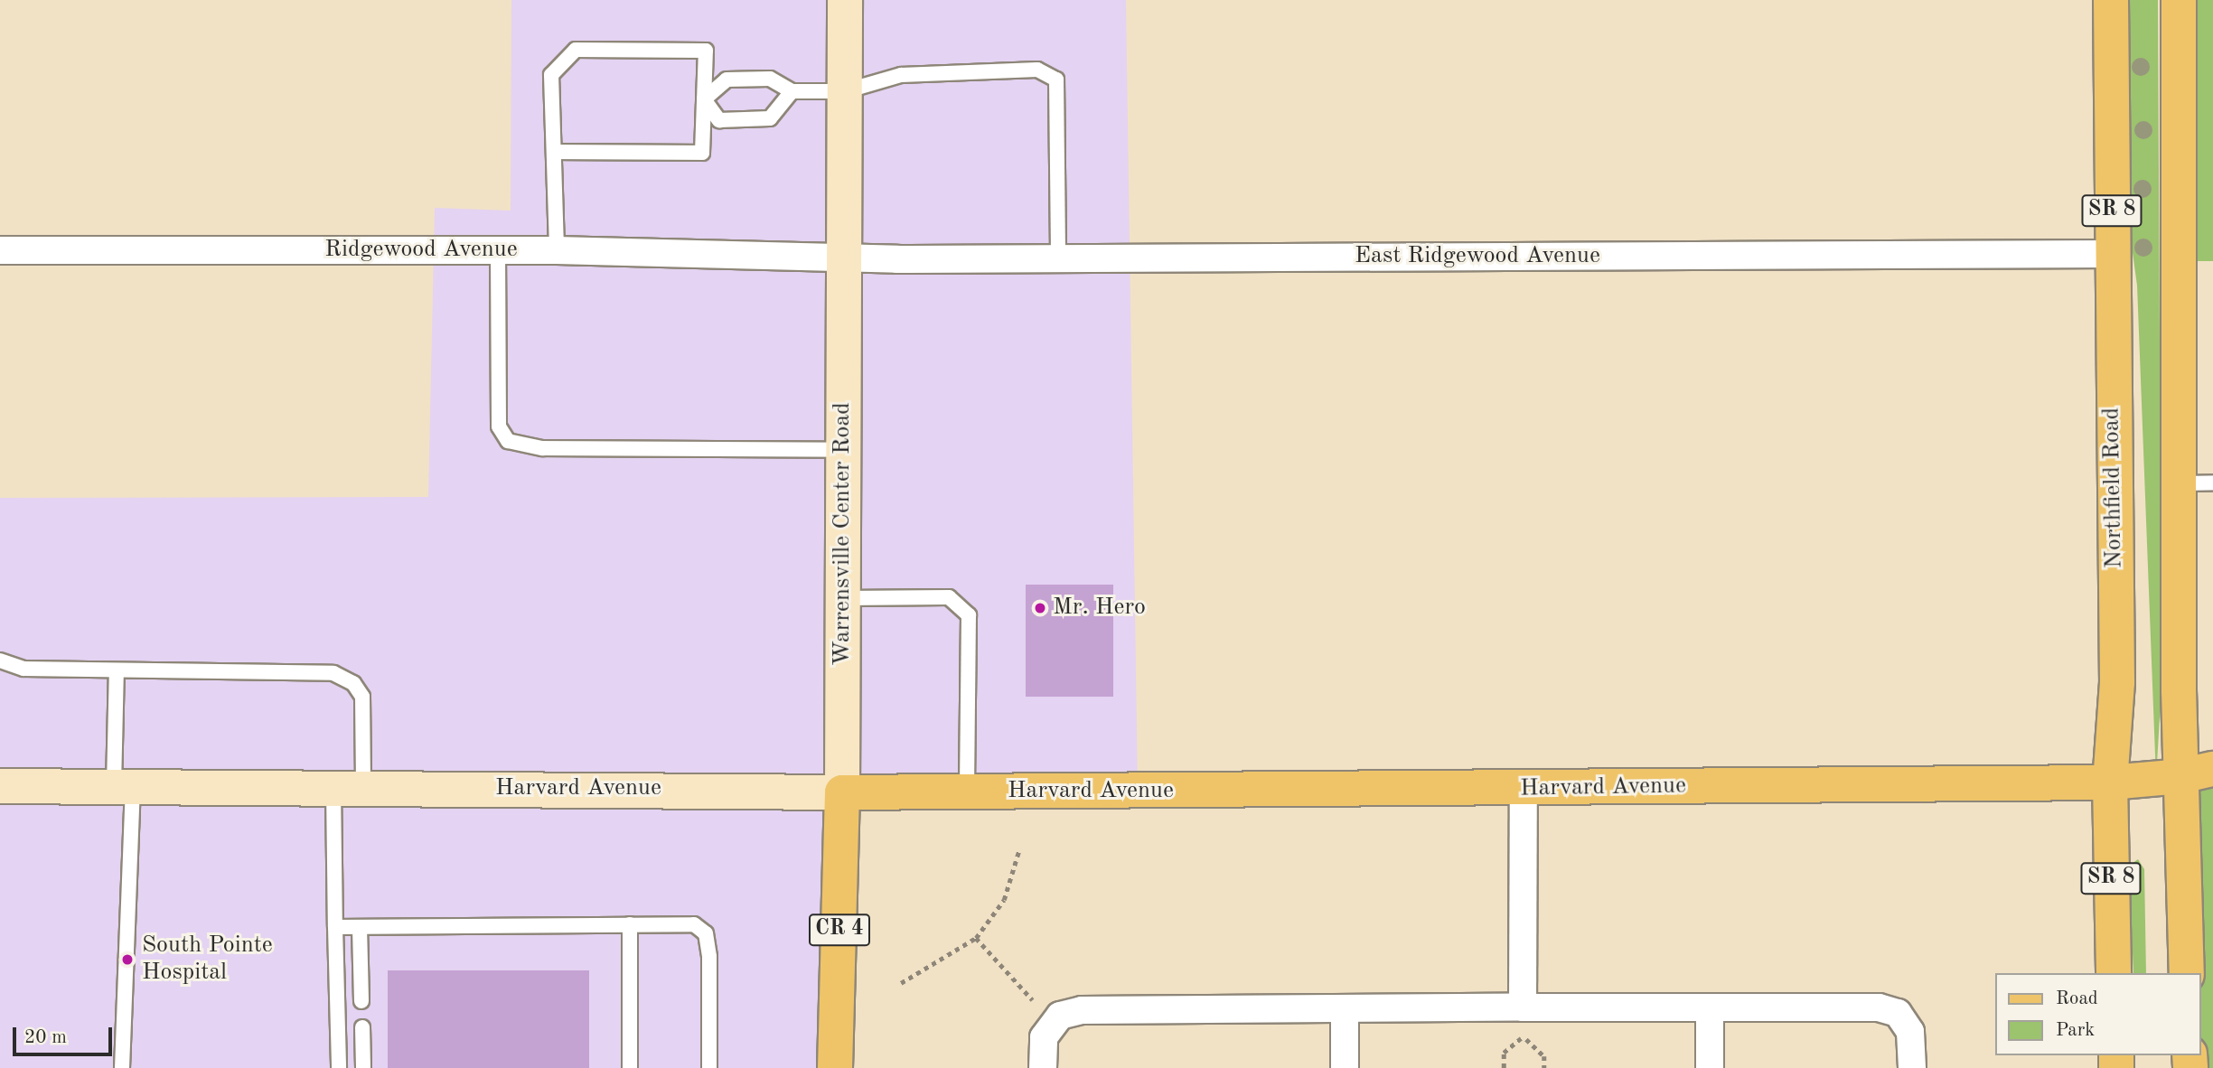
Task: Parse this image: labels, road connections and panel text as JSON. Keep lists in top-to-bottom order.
{
  "streets": {
    "main road": [
      "SR 8",
      "Northfield Road",
      "Warrensville Center Road",
      "Harvard Avenue",
      "CR 4"
    ],
    "street": ["Ridgewood Avenue", "East Ridgewood Avenue"]
  },
  "crossings": [
    ["SR 8", "Harvard Avenue"],
    ["Ridgewood Avenue", "East Ridgewood Avenue"],
    ["Ridgewood Avenue", "Warrensville Center Road"],
    ["East Ridgewood Avenue", "Northfield Road"],
    ["East Ridgewood Avenue", "Warrensville Center Road"],
    ["Northfield Road", "Harvard Avenue"],
    ["Warrensville Center Road", "Harvard Avenue"]
  ],
  "places": ["Mr. Hero", "South Pointe Hospital"],
  "legend": ["Road", "Park"],
  "scale_bar": "20 m"
}
